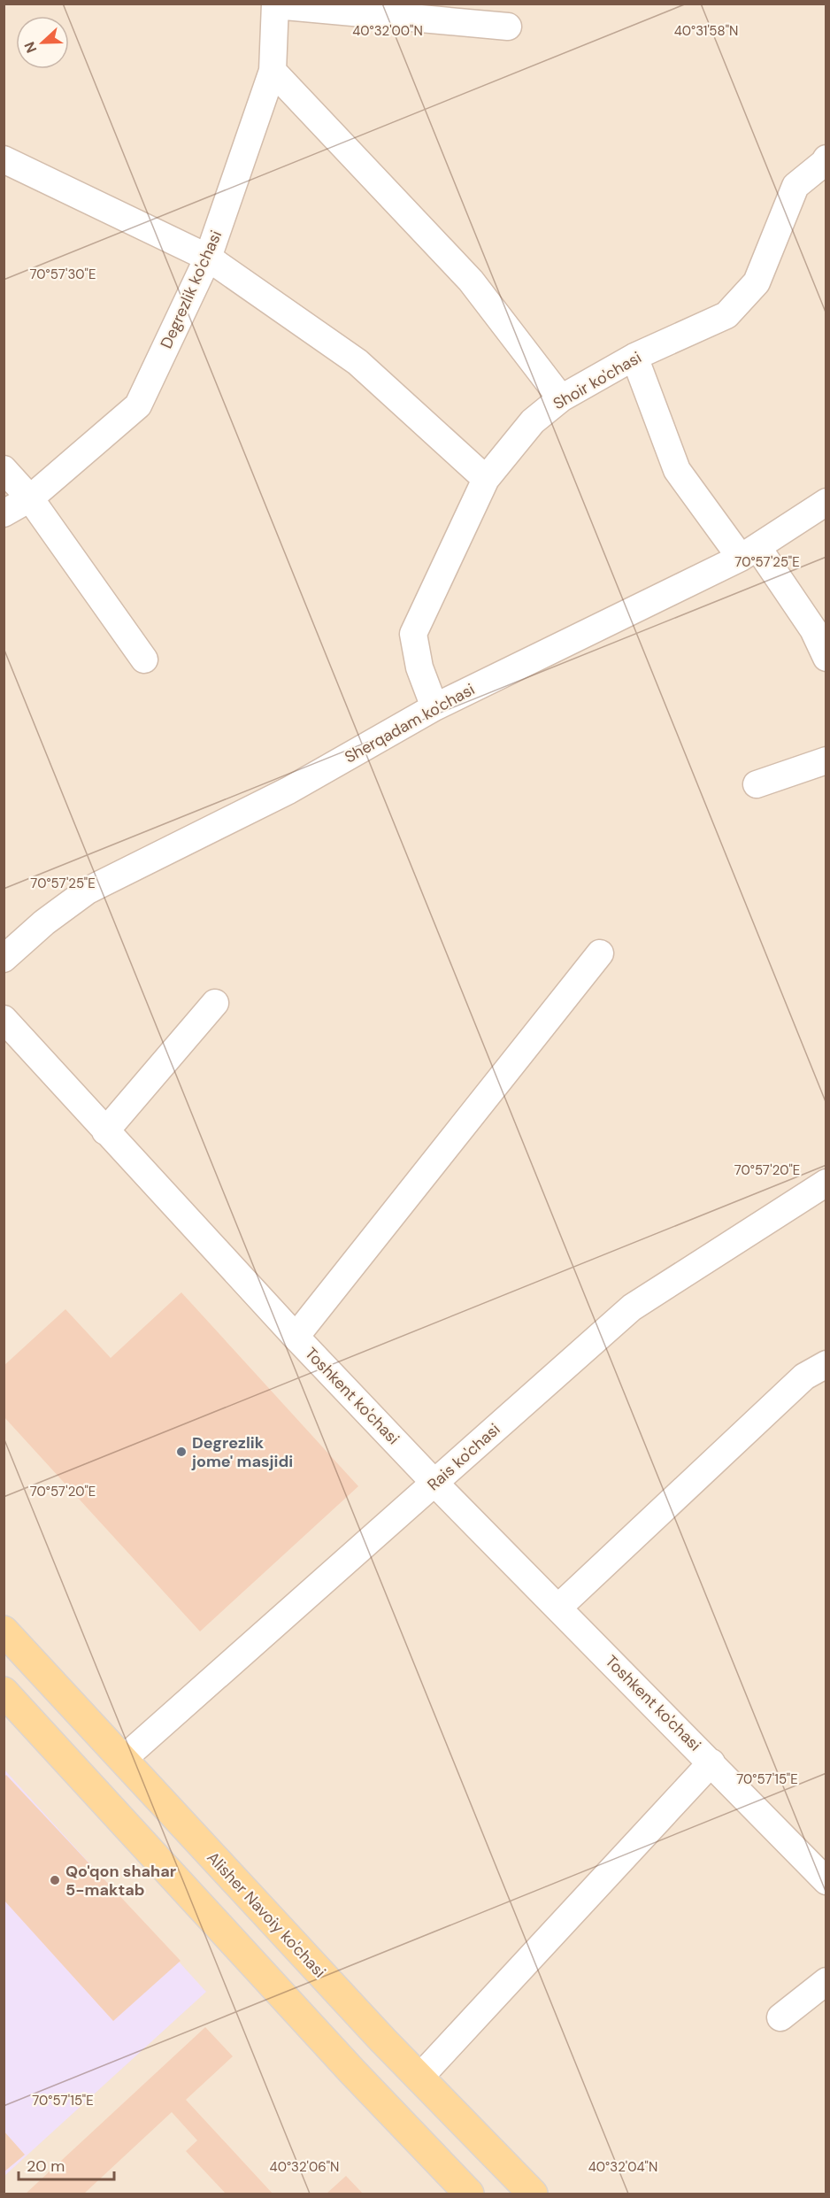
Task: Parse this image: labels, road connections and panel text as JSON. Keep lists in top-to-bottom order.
{
  "streets": {
    "main road": ["Alisher Navoiy ko'chasi"],
    "street": [
      "Degrezlik ko'chasi",
      "Shoir ko'chasi",
      "Sherqadam ko'chasi",
      "Toshkent ko'chasi",
      "Rais ko'chasi"
    ]
  },
  "crossings": [
    ["Shoir ko'chasi", "Sherqadam ko'chasi"],
    ["Toshkent ko'chasi", "Rais ko'chasi"],
    ["Toshkent ko'chasi", "Alisher Navoiy ko'chasi"],
    ["Rais ko'chasi", "Alisher Navoiy ko'chasi"]
  ],
  "places": ["Degrezlik jome' masjidi", "Qo'qon shahar 5-maktab"],
  "scale_bar": "20 m",
  "north": "left",
  "coordinates": [
    "40°32'00\"N",
    "40°31'58\"N",
    "70°57'30\"E",
    "70°57'25\"E",
    "70°57'20\"E",
    "70°57'15\"E",
    "40°32'06\"N",
    "40°32'04\"N"
  ]
}
